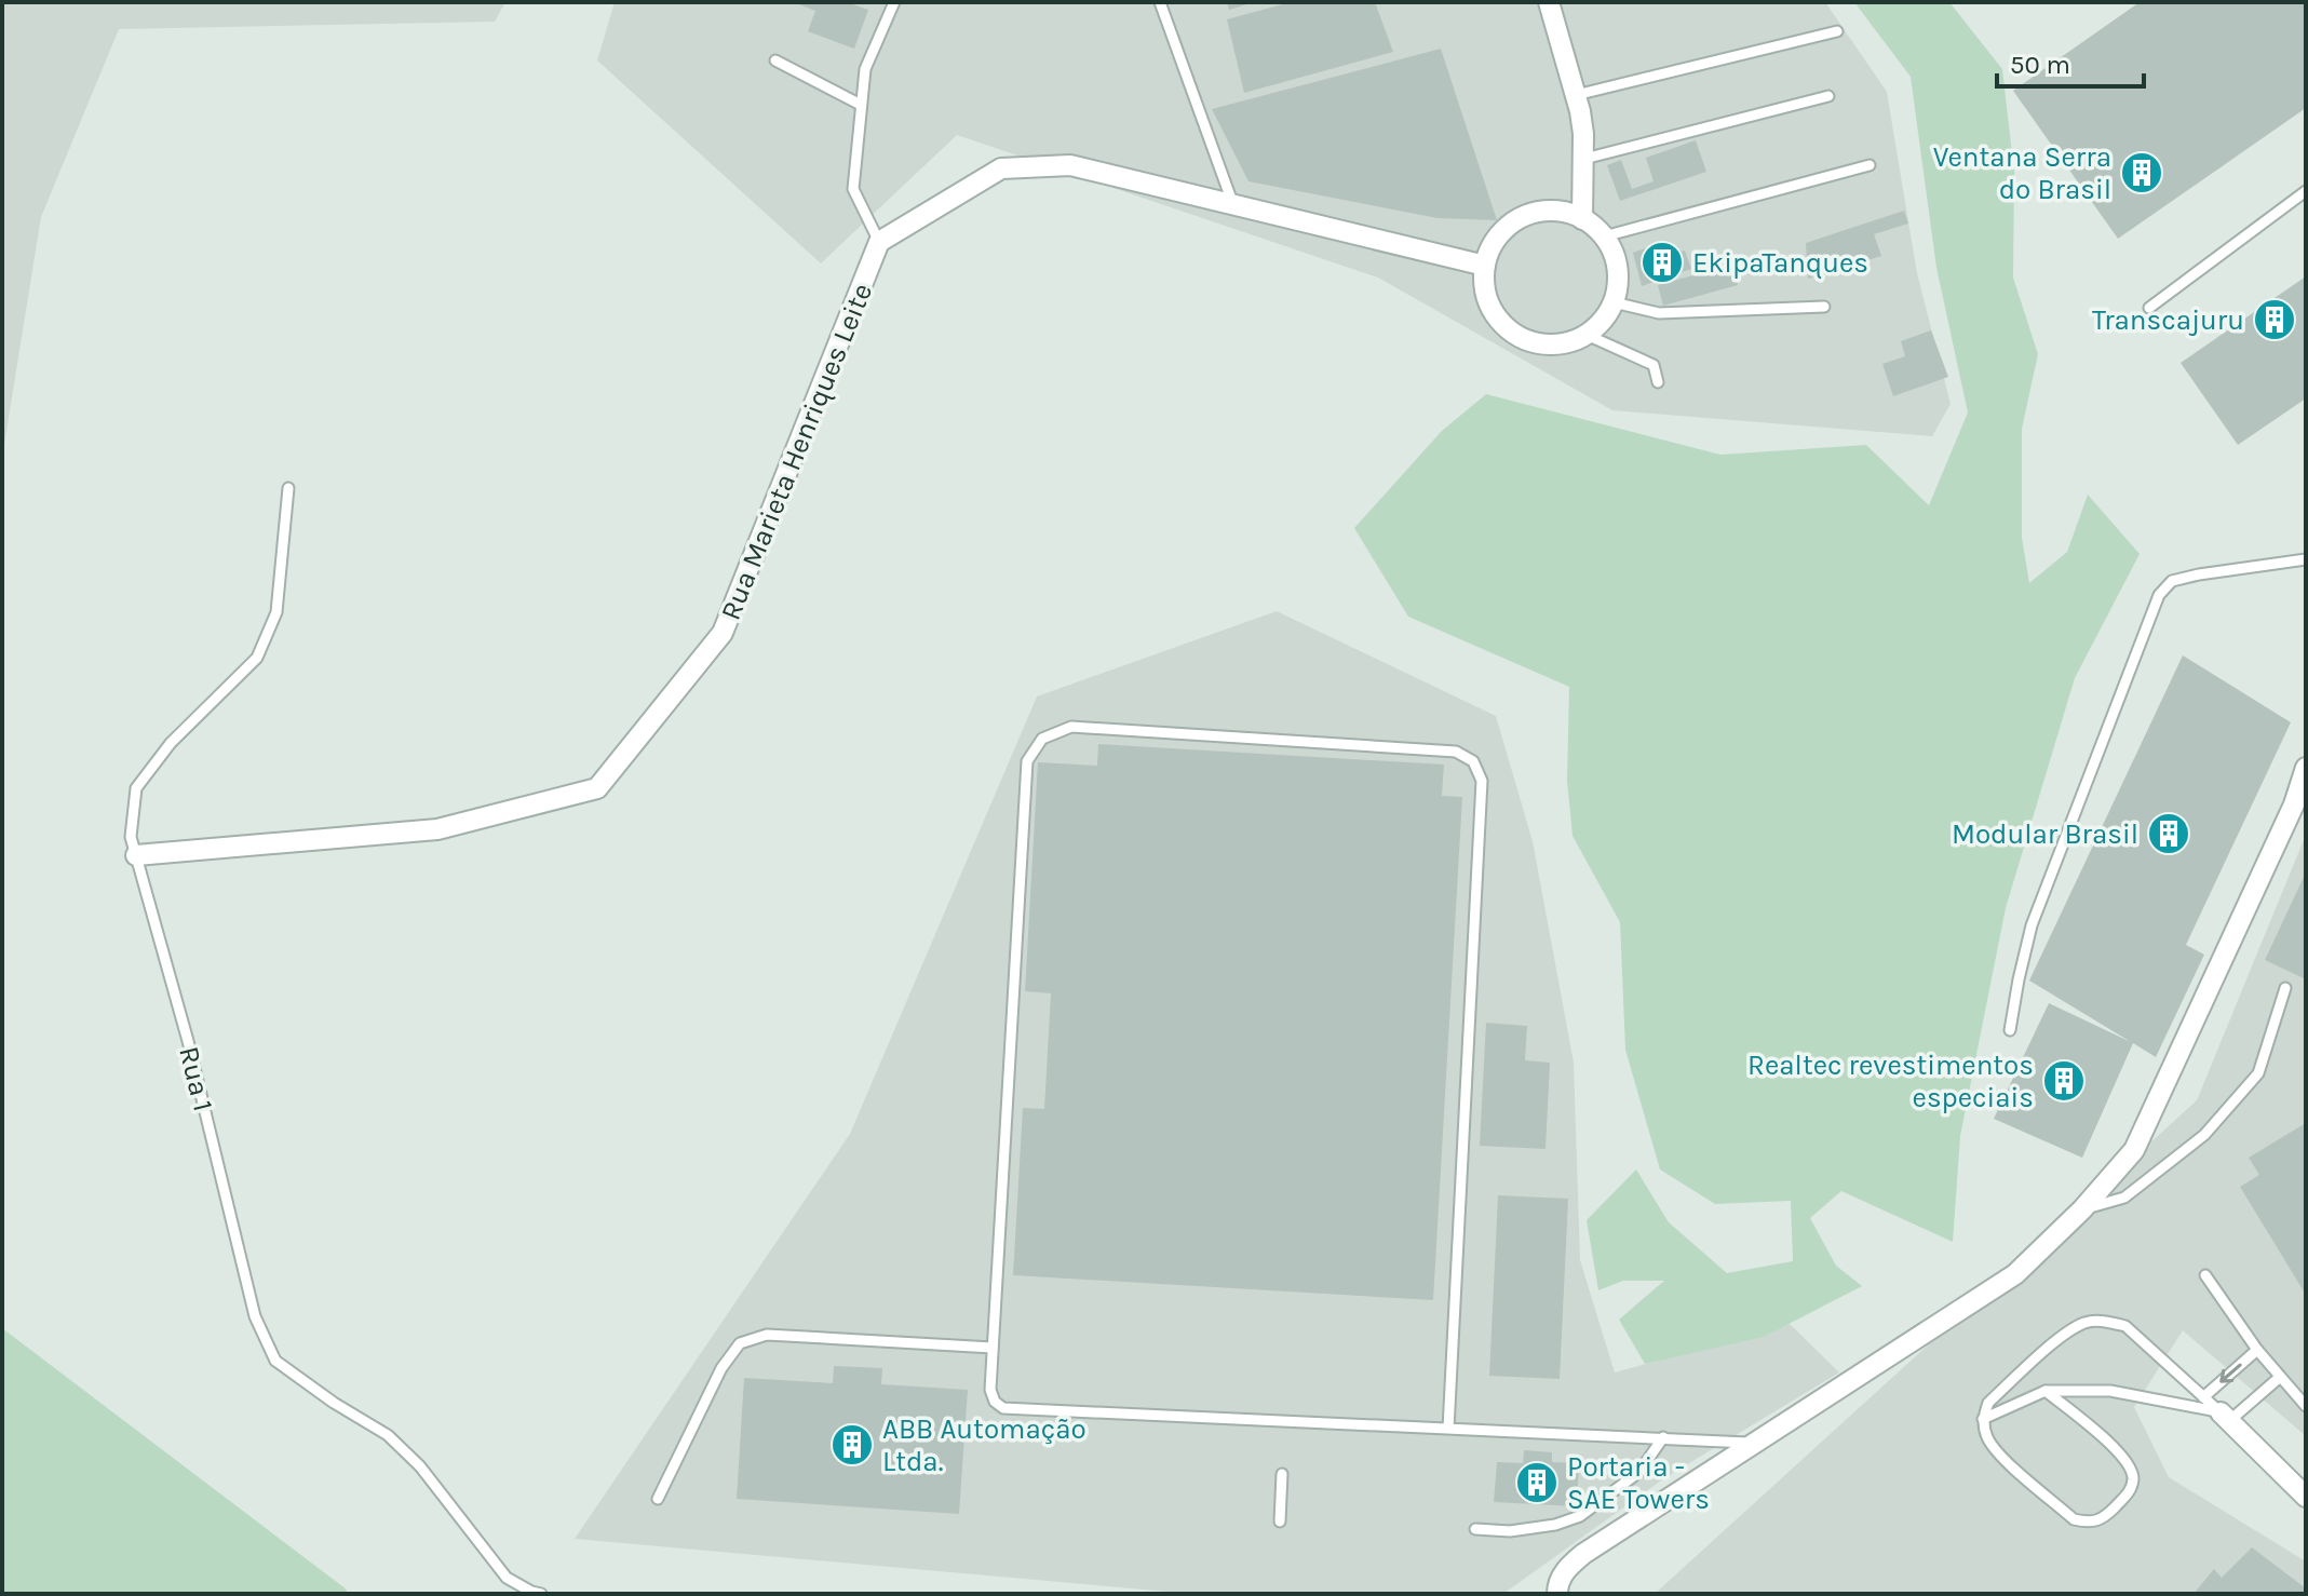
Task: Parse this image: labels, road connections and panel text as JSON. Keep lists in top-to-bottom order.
{
  "streets": {
    "street": ["Rua Marieta Henriques Leite"],
    "lane": ["Rua 1"]
  },
  "crossings": [
    ["Rua Marieta Henriques Leite", "Rua 1"]
  ],
  "places": {
    "building": [
      "Ventana Serra do Brasil",
      "EkipaTanques",
      "Transcajuru",
      "Modular Brasil",
      "Realtec revestimentos especiais",
      "ABB Automação Ltda.",
      "Portaria - SAE Towers"
    ]
  },
  "scale_bar": "50 m"
}
